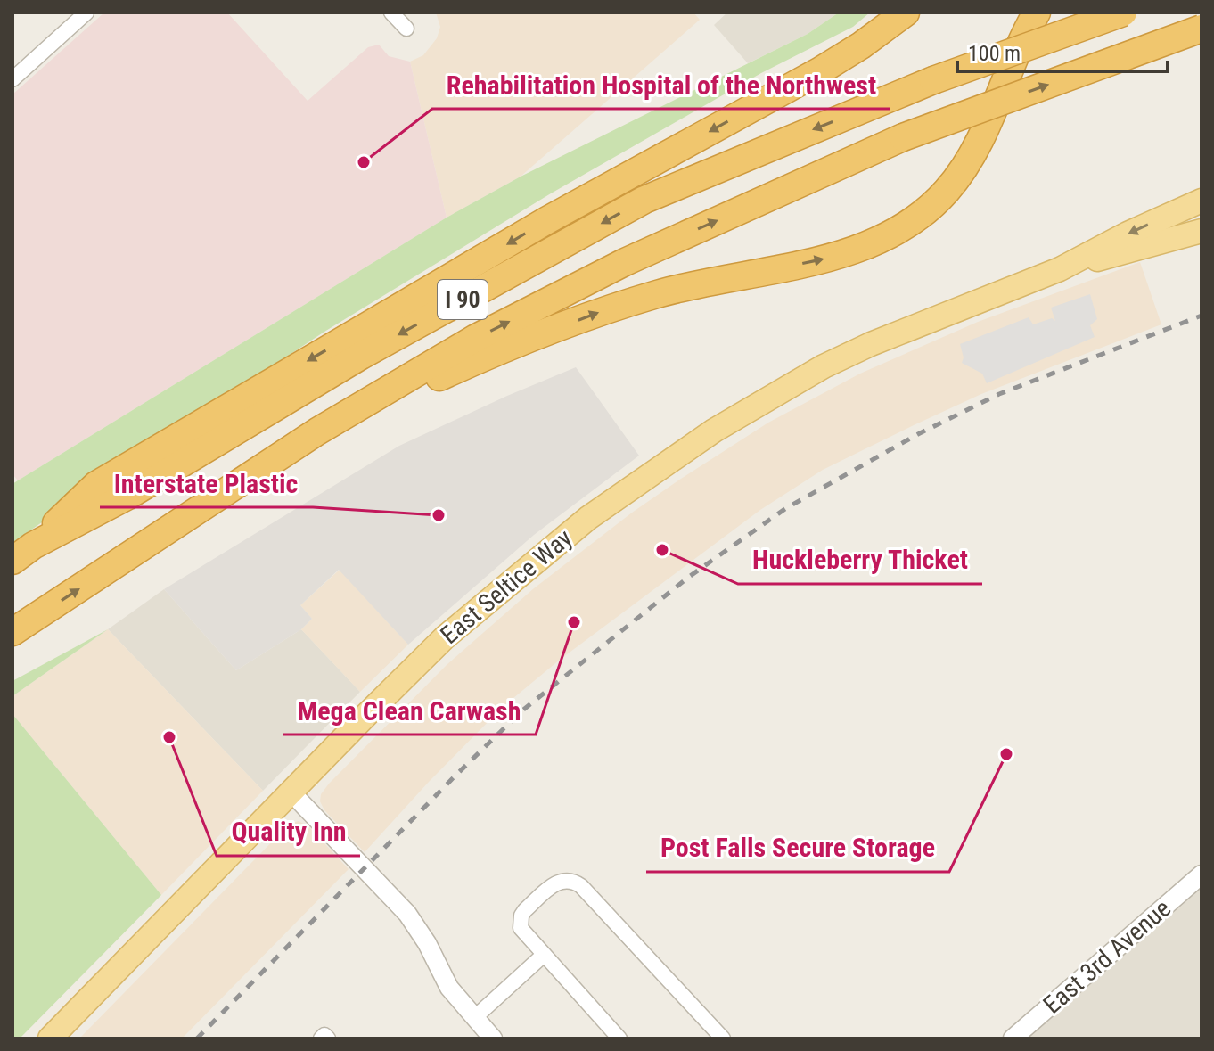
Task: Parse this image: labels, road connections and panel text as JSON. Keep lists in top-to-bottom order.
{
  "streets": {
    "highway": ["I 90"],
    "main road": ["East Seltice Way"],
    "street": ["East 3rd Avenue"]
  },
  "places": [
    "Rehabilitation Hospital of the Northwest",
    "Interstate Plastic",
    "Huckleberry Thicket",
    "Mega Clean Carwash",
    "Quality Inn",
    "Post Falls Secure Storage"
  ],
  "scale_bar": "100 m"
}
